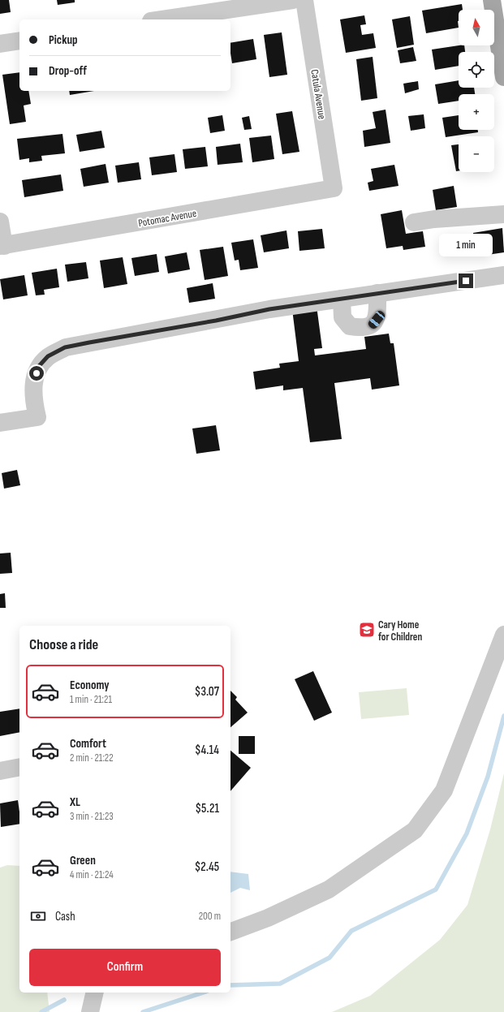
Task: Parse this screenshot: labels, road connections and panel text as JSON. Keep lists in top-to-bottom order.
{
  "streets": {
    "street": ["Catula Avenue", "Potomac Avenue"]
  },
  "crossings": [
    ["Catula Avenue", "Potomac Avenue"]
  ],
  "places": {
    "school or university": ["Cary Home for Children"]
  },
  "north": "top",
  "page": {
    "map_buttons": ["+", "−"],
    "banner": ["Pickup", "Drop-off"],
    "bubble": "1 min",
    "heading": "Choose a ride",
    "list": [
      {
        "name": "Economy",
        "note": "1 min · 21:21",
        "value": "$3.07"
      },
      {
        "name": "Comfort",
        "note": "2 min · 21:22",
        "value": "$4.14"
      },
      {
        "name": "XL",
        "note": "3 min · 21:23",
        "value": "$5.21"
      },
      {
        "name": "Green",
        "note": "4 min · 21:24",
        "value": "$2.45"
      }
    ],
    "pay": ["Cash", "200 m"],
    "buttons": "Confirm"
  }
}
